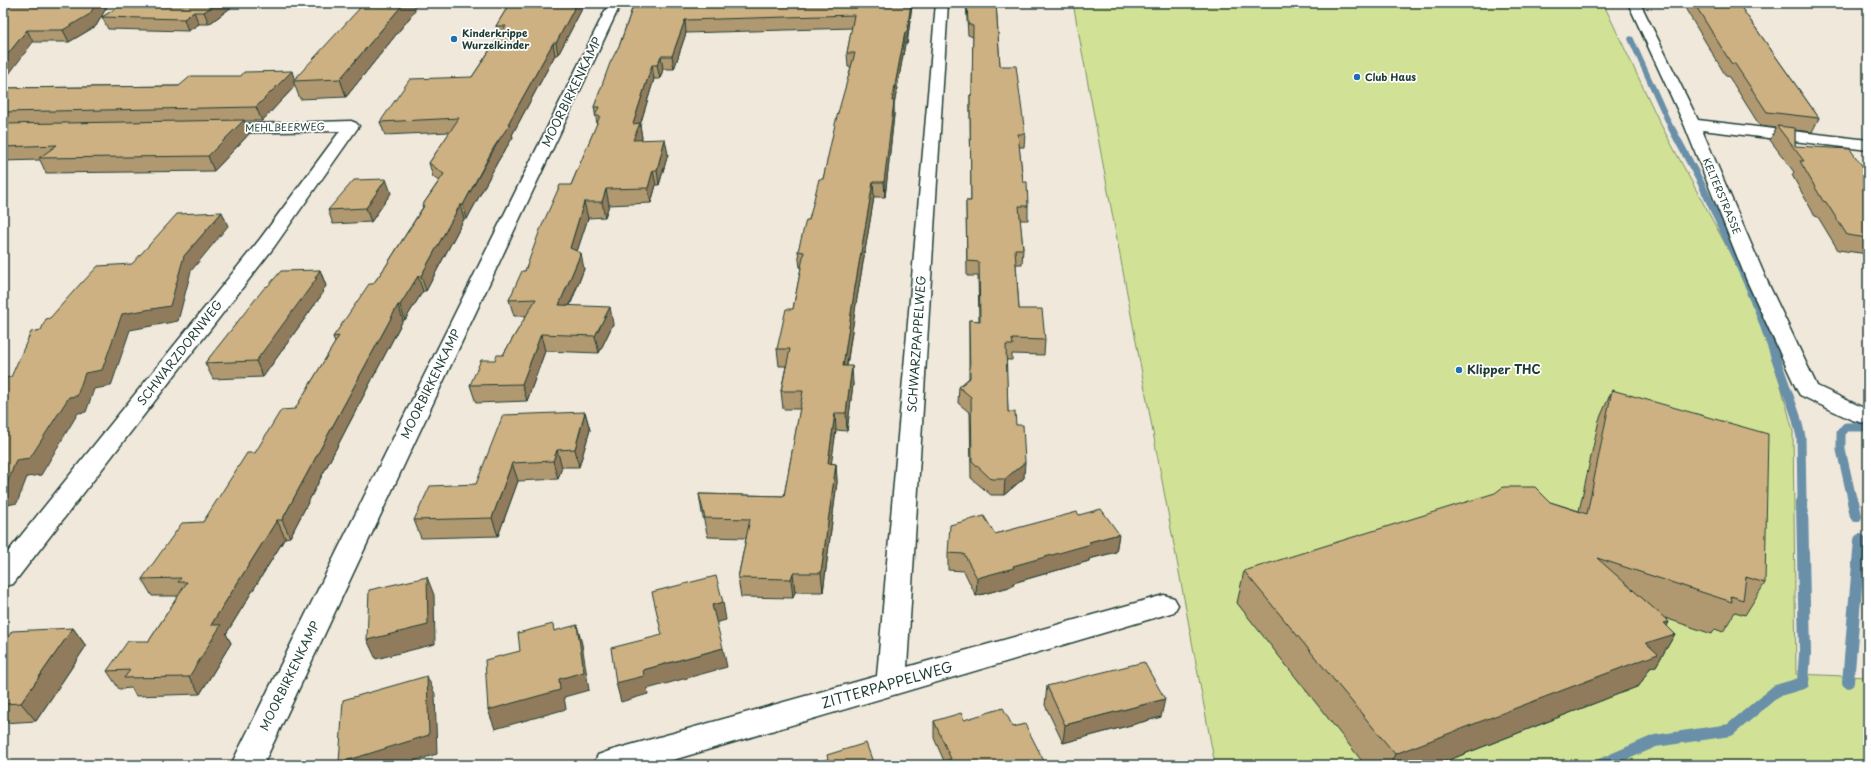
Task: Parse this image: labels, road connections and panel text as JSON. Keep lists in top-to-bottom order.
{
  "streets": {
    "street": [
      "MOORBIRKENKAMP",
      "MEHLBEERWEG",
      "KELTERSTRASSE",
      "SCHWARZPAPPELWEG",
      "SCHWARZDORNWEG",
      "ZITTERPAPPELWEG"
    ]
  },
  "crossings": [
    ["MEHLBEERWEG", "SCHWARZDORNWEG"],
    ["SCHWARZPAPPELWEG", "ZITTERPAPPELWEG"]
  ],
  "places": ["Kinderkrippe Wurzelkinder", "Club Haus", "Klipper THC"]
}
